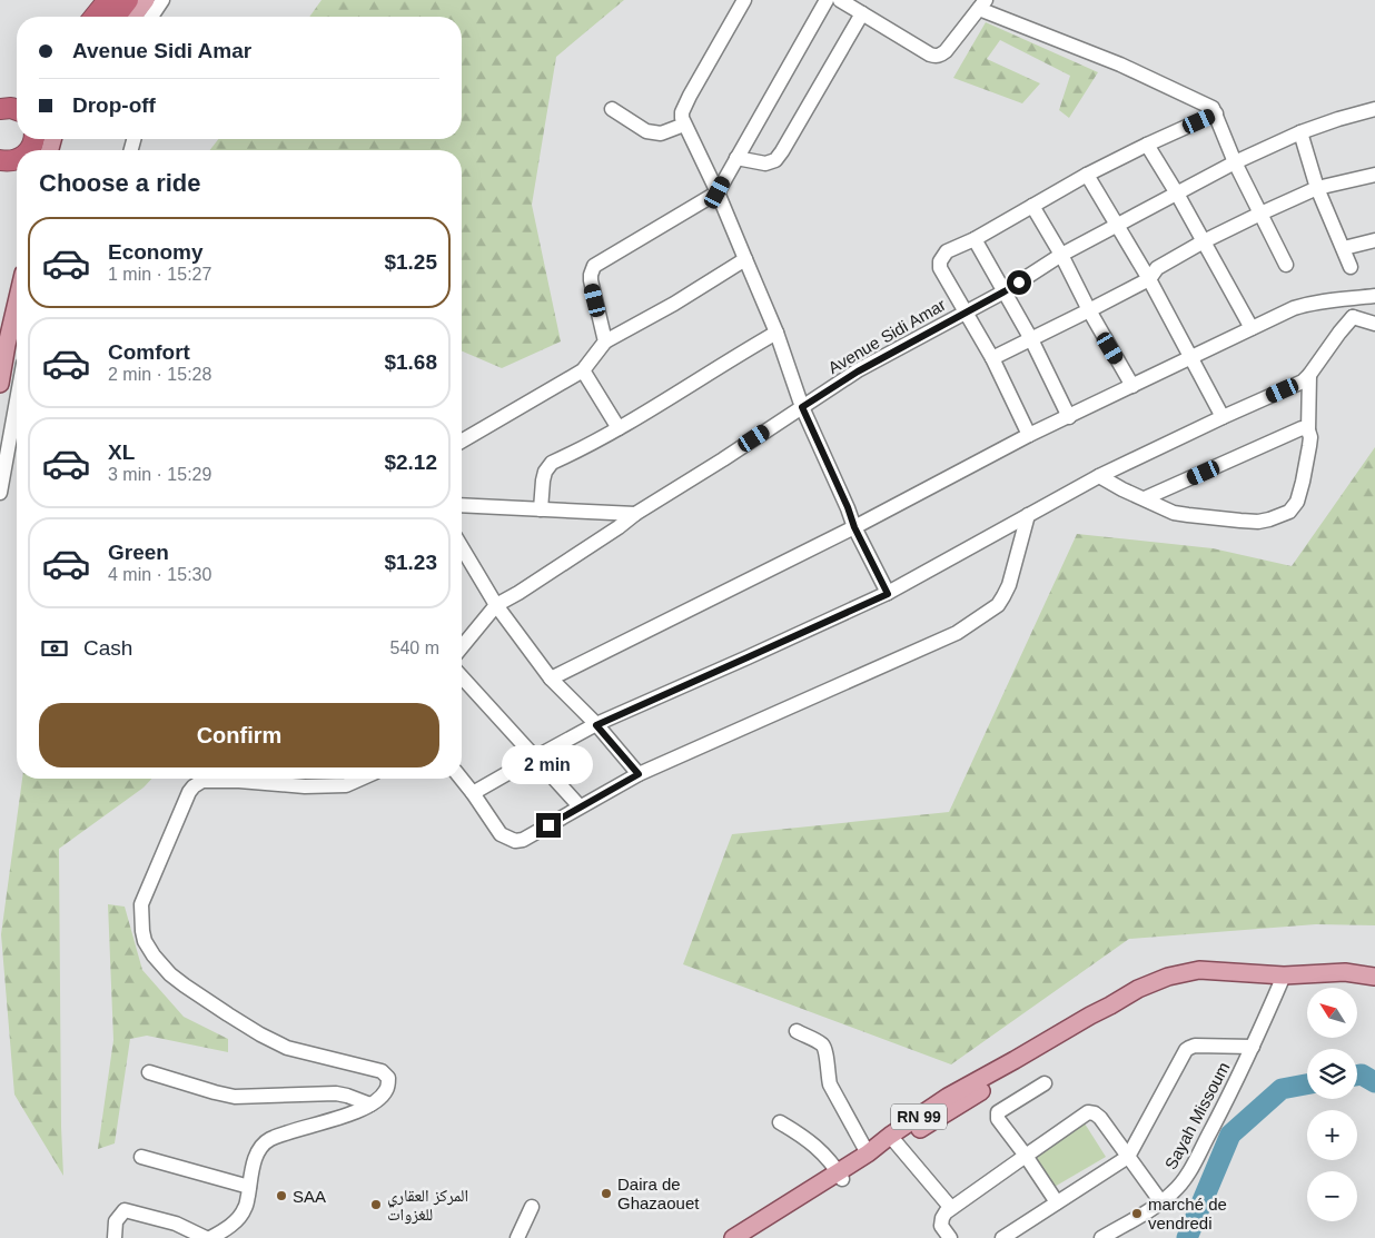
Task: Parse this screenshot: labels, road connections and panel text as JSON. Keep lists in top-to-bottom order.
{
  "streets": {
    "main road": ["RN 99"],
    "street": ["Avenue Sidi Amar", "Sayah Missoum"]
  },
  "crossings": [
    ["Sayah Missoum", "RN 99"]
  ],
  "places": [
    "Daira de Ghazaouet",
    "SAA",
    "المركز العقاري للغزوات",
    "marché de vendredi"
  ],
  "north": "top left",
  "page": {
    "banner": ["Avenue Sidi Amar", "Drop-off"],
    "heading": "Choose a ride",
    "list": [
      {
        "name": "Economy",
        "note": "1 min · 15:27",
        "value": "$1.25"
      },
      {
        "name": "Comfort",
        "note": "2 min · 15:28",
        "value": "$1.68"
      },
      {
        "name": "XL",
        "note": "3 min · 15:29",
        "value": "$2.12"
      },
      {
        "name": "Green",
        "note": "4 min · 15:30",
        "value": "$1.23"
      }
    ],
    "pay": ["Cash", "540 m"],
    "buttons": "Confirm",
    "bubble": "2 min",
    "map_buttons": ["+", "−"]
  }
}
